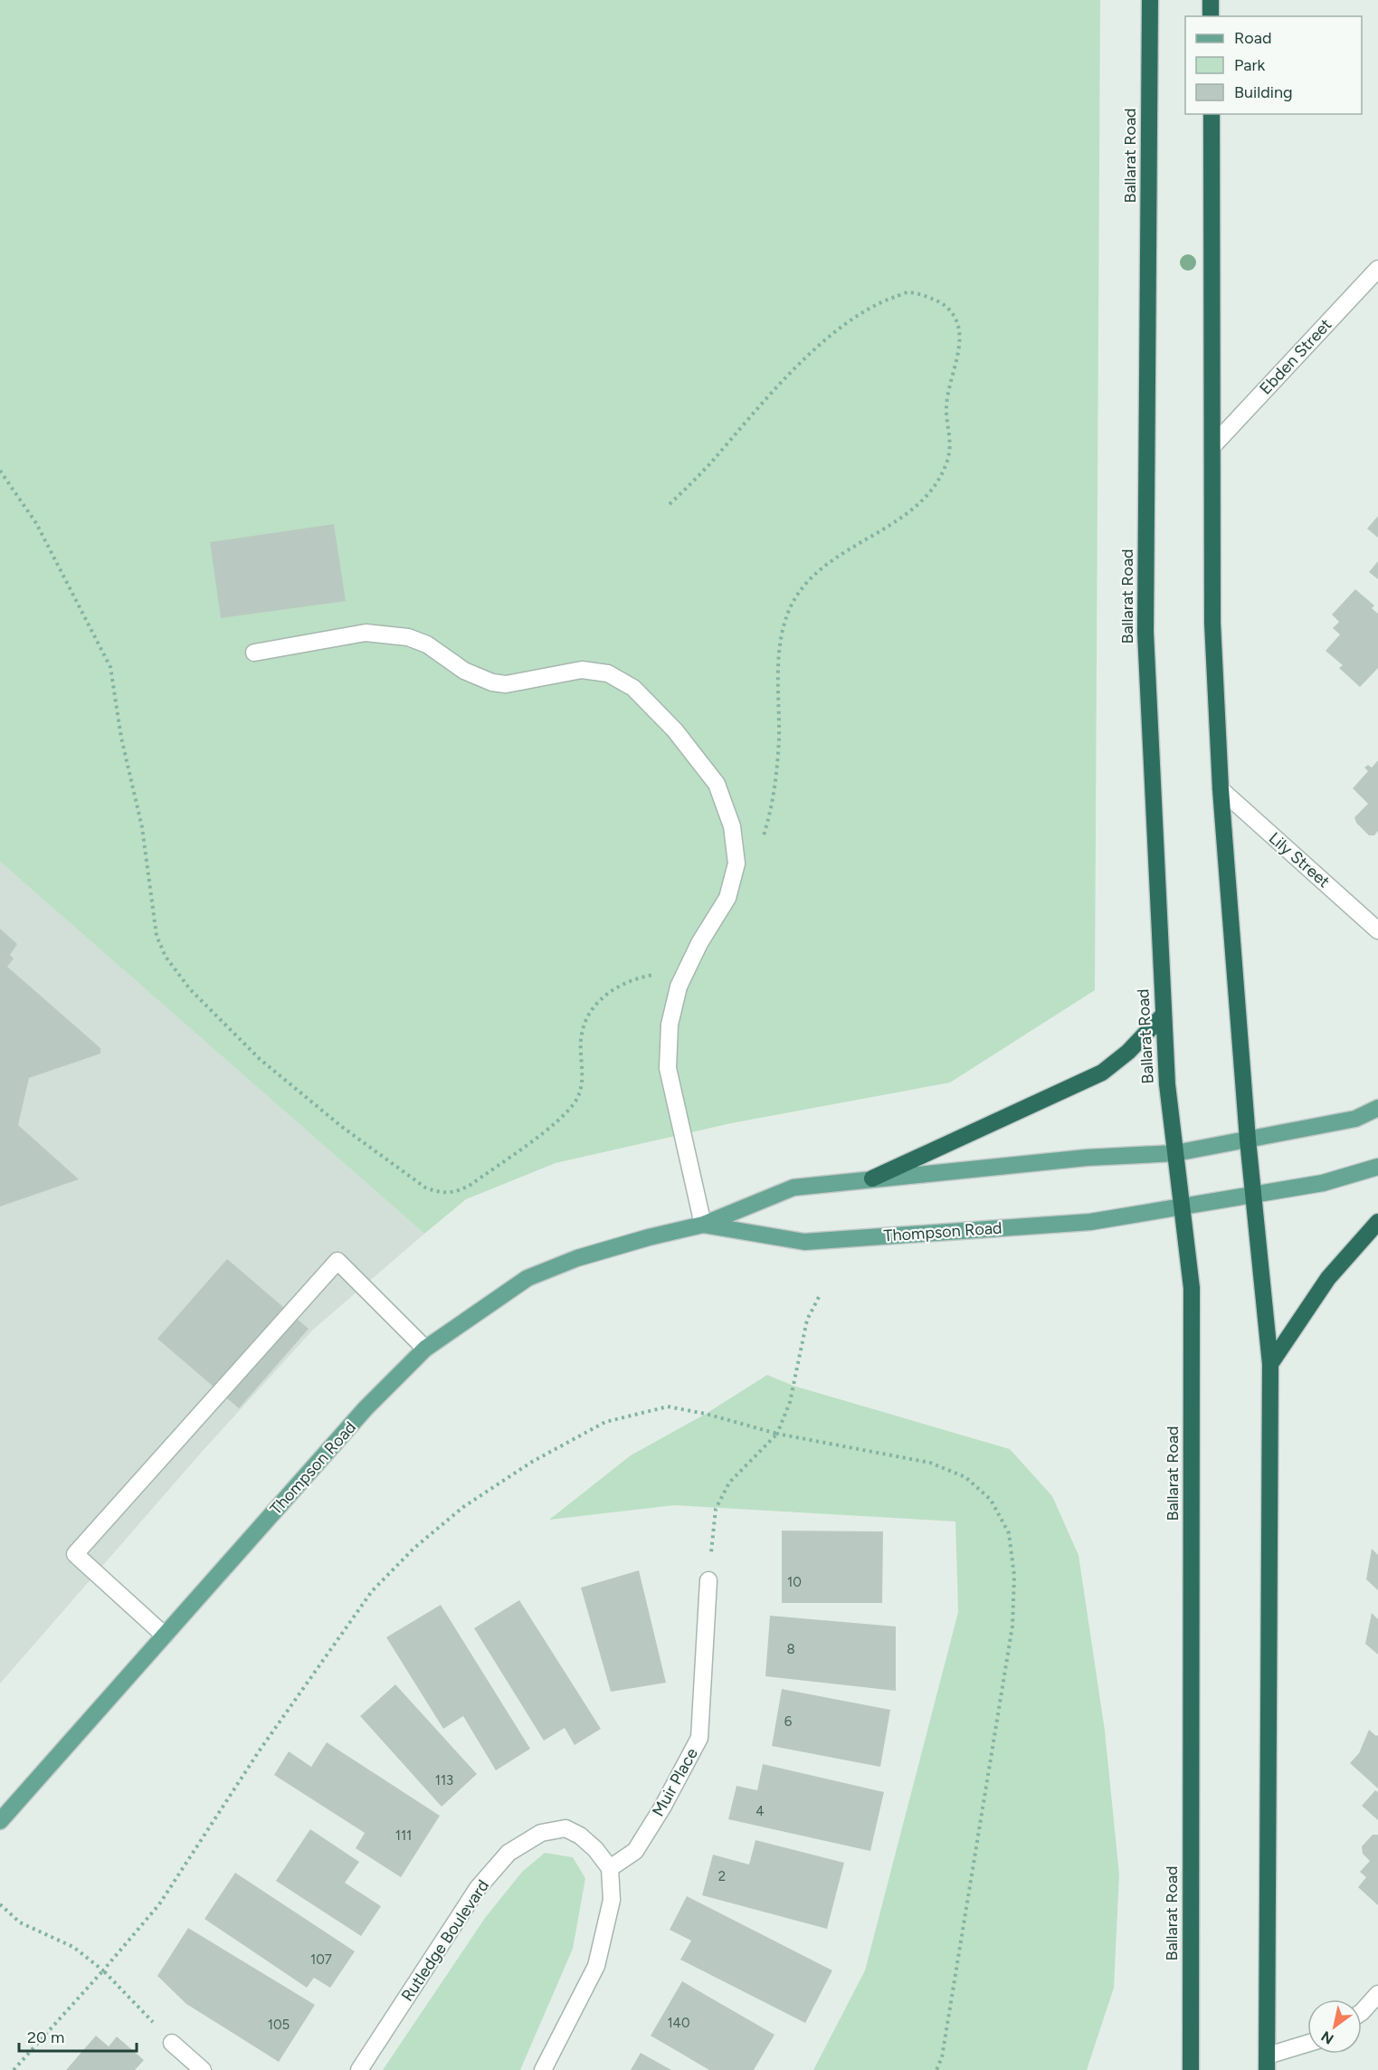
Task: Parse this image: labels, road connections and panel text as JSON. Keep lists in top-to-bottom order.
{
  "streets": {
    "highway": ["Ballarat Road"],
    "main road": ["Thompson Road"],
    "street": [
      "Ebden Street",
      "Lily Street",
      "Muir Place",
      "Rutledge Boulevard"
    ]
  },
  "crossings": [
    ["Ballarat Road", "Thompson Road"],
    ["Muir Place", "Rutledge Boulevard"]
  ],
  "house_numbers": [
    "10",
    "8",
    "6",
    "113",
    "4",
    "111",
    "2",
    "107",
    "140",
    "105"
  ],
  "legend": ["Road", "Park", "Building"],
  "scale_bar": "20 m",
  "north": "bottom left"
}
